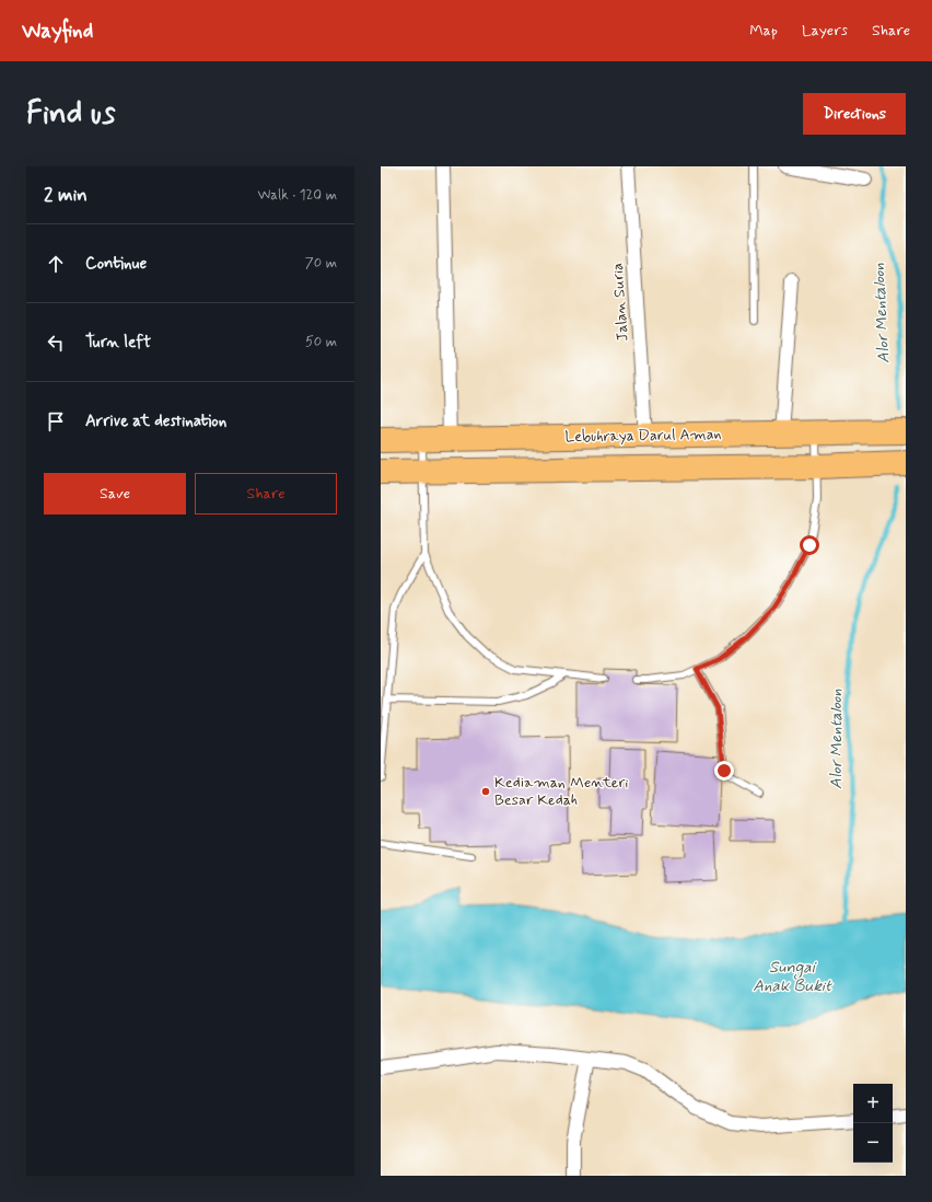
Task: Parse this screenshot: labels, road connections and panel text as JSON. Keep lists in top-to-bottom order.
{
  "streets": {
    "highway": ["Lebuhraya Darul Aman"],
    "street": ["Jalan Suria"]
  },
  "crossings": [
    ["Jalan Suria", "Lebuhraya Darul Aman"]
  ],
  "water": ["Alor Mentaloon", "Sungai Anak Bukit"],
  "places": ["Kediaman Menteri Besar Kedah"],
  "page": {
    "header": "Wayfind",
    "nav": ["Map", "Layers", "Share"],
    "buttons": [
      "Directions",
      ["Save", "Share"]
    ],
    "title": "Find us",
    "heading": ["2 min", "Walk · 120 m"],
    "list": [
      ["Continue", "70 m"],
      ["Turn left", "50 m"],
      "Arrive at destination"
    ],
    "map_buttons": ["+", "−"]
  }
}
